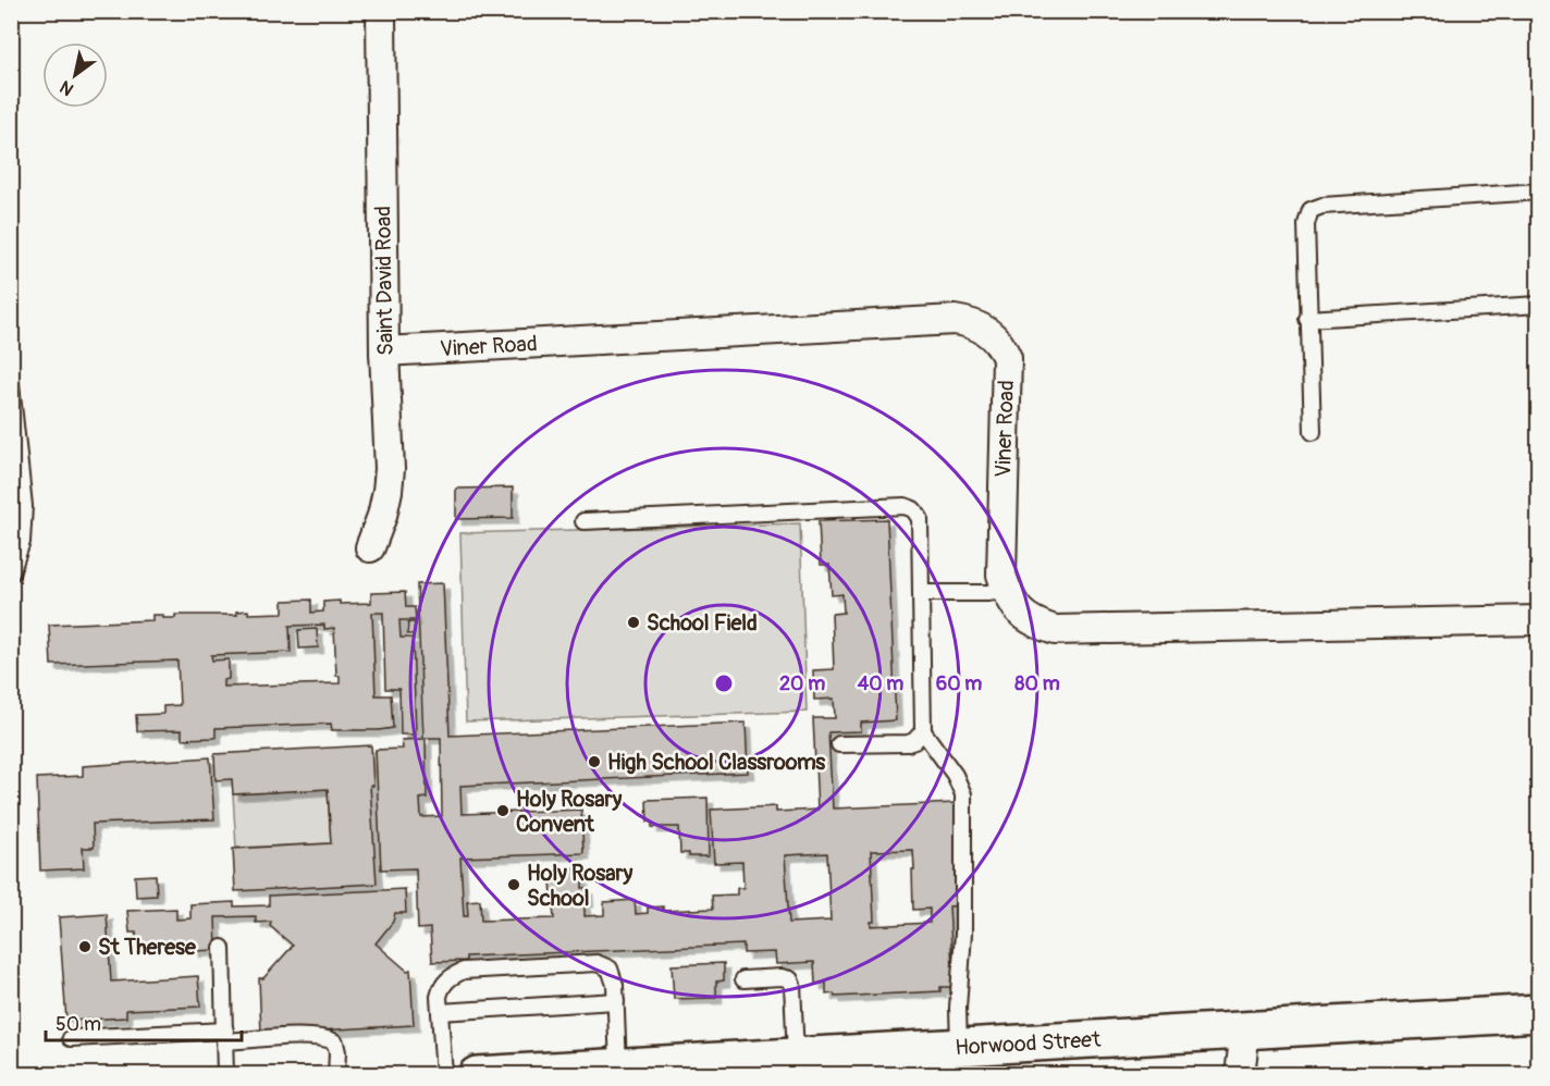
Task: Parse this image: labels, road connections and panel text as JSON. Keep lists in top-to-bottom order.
{
  "streets": {
    "main road": ["Horwood Street"],
    "street": ["Saint David Road", "Viner Road"]
  },
  "crossings": [
    ["Saint David Road", "Viner Road"]
  ],
  "places": [
    "School Field",
    "High School Classrooms",
    "Holy Rosary Convent",
    "Holy Rosary School",
    "St Therese"
  ],
  "scale_bar": "50 m",
  "north": "bottom left",
  "rings": [
    "20 m",
    "40 m",
    "60 m",
    "80 m"
  ]
}
